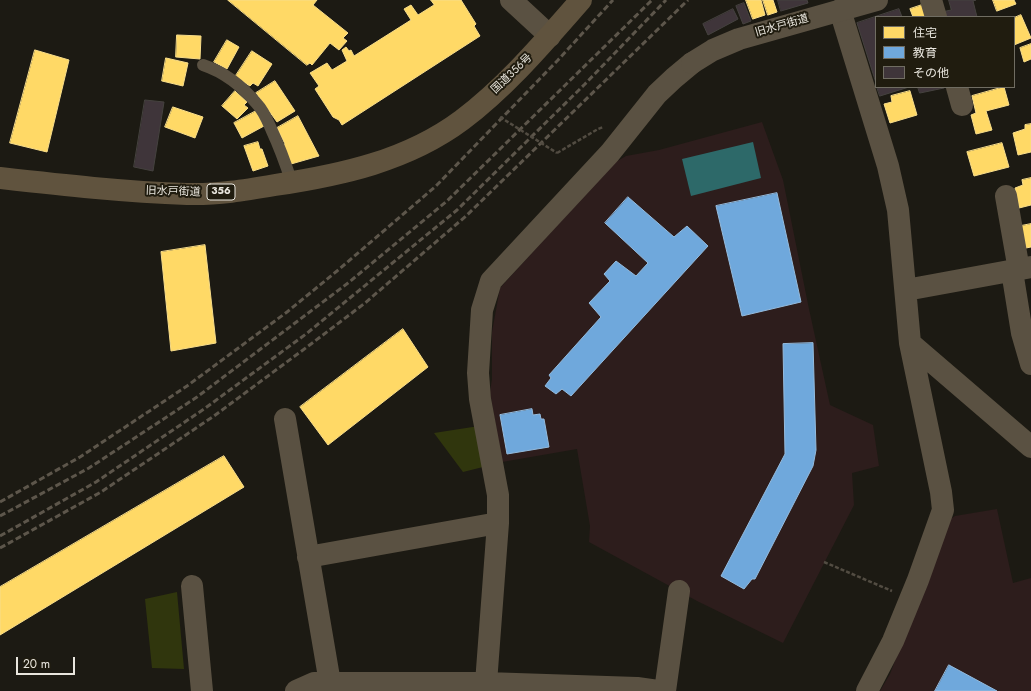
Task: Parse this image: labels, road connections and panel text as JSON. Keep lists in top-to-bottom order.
{
  "streets": {
    "highway": ["旧水戸街道", "国道356号", "356"]
  },
  "crossings": [
    ["旧水戸街道", "国道356号"]
  ],
  "legend": ["住宅", "教育", "その他"],
  "scale_bar": "20 m"
}
